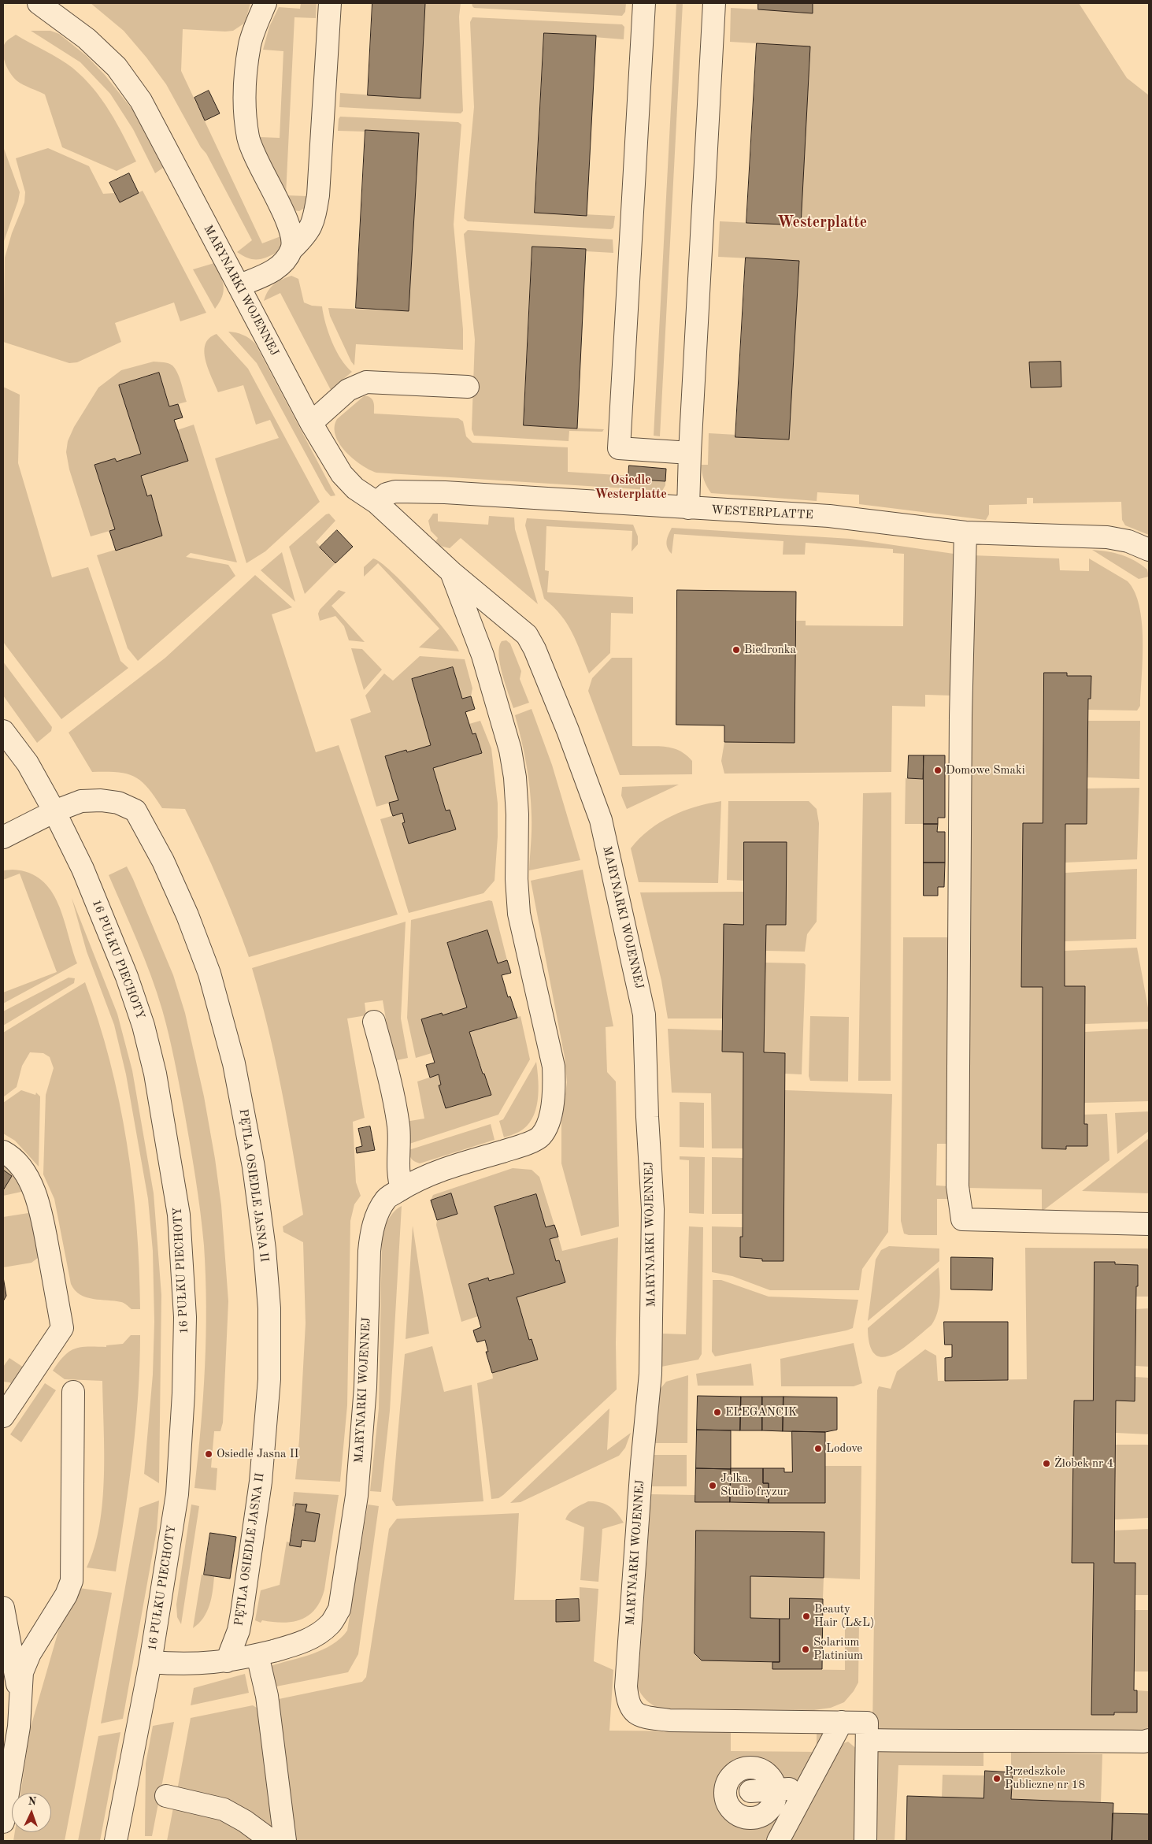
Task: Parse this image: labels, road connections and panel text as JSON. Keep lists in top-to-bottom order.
{
  "streets": {
    "street": [
      "MARYNARKI WOJENNEJ",
      "WESTERPLATTE",
      "16 PUŁKU PIECHOTY",
      "PĘTLA OSIEDLE JASNA II"
    ]
  },
  "crossings": [
    ["MARYNARKI WOJENNEJ", "WESTERPLATTE"],
    ["MARYNARKI WOJENNEJ", "16 PUŁKU PIECHOTY"],
    ["MARYNARKI WOJENNEJ", "PĘTLA OSIEDLE JASNA II"],
    ["16 PUŁKU PIECHOTY", "PĘTLA OSIEDLE JASNA II"]
  ],
  "districts": ["Westerplatte", "Osiedle Westerplatte"],
  "places": [
    "Biedronka",
    "Domowe Smaki",
    "ELEGANCIK",
    "Lodove",
    "Osiedle Jasna II",
    "Żłobek nr 4",
    "Jolka. Studio fryzur",
    "Beauty Hair (L&L)",
    "Solarium Platinium",
    "Przedszkole Publiczne nr 18"
  ],
  "north": "top"
}
